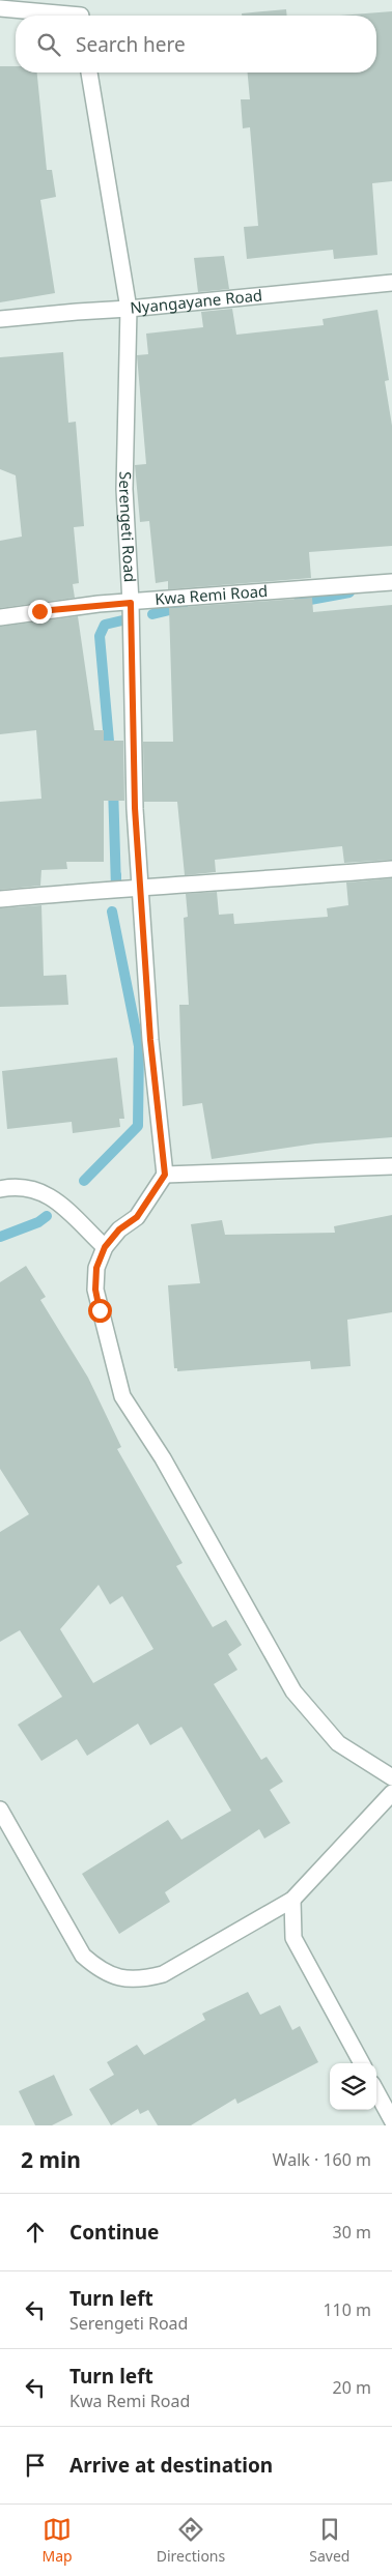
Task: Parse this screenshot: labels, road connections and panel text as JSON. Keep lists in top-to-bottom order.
{
  "streets": {
    "street": ["Nyangayane Road", "Serengeti Road", "Kwa Remi Road"]
  },
  "crossings": [
    ["Nyangayane Road", "Serengeti Road"],
    ["Serengeti Road", "Kwa Remi Road"]
  ],
  "page": {
    "search": "Search here",
    "heading": ["2 min", "Walk · 160 m"],
    "list": [
      ["Continue", "30 m"],
      ["Turn left", "Serengeti Road", "110 m"],
      ["Turn left", "Kwa Remi Road", "20 m"],
      "Arrive at destination"
    ],
    "nav": ["Map", "Directions", "Saved"]
  }
}
